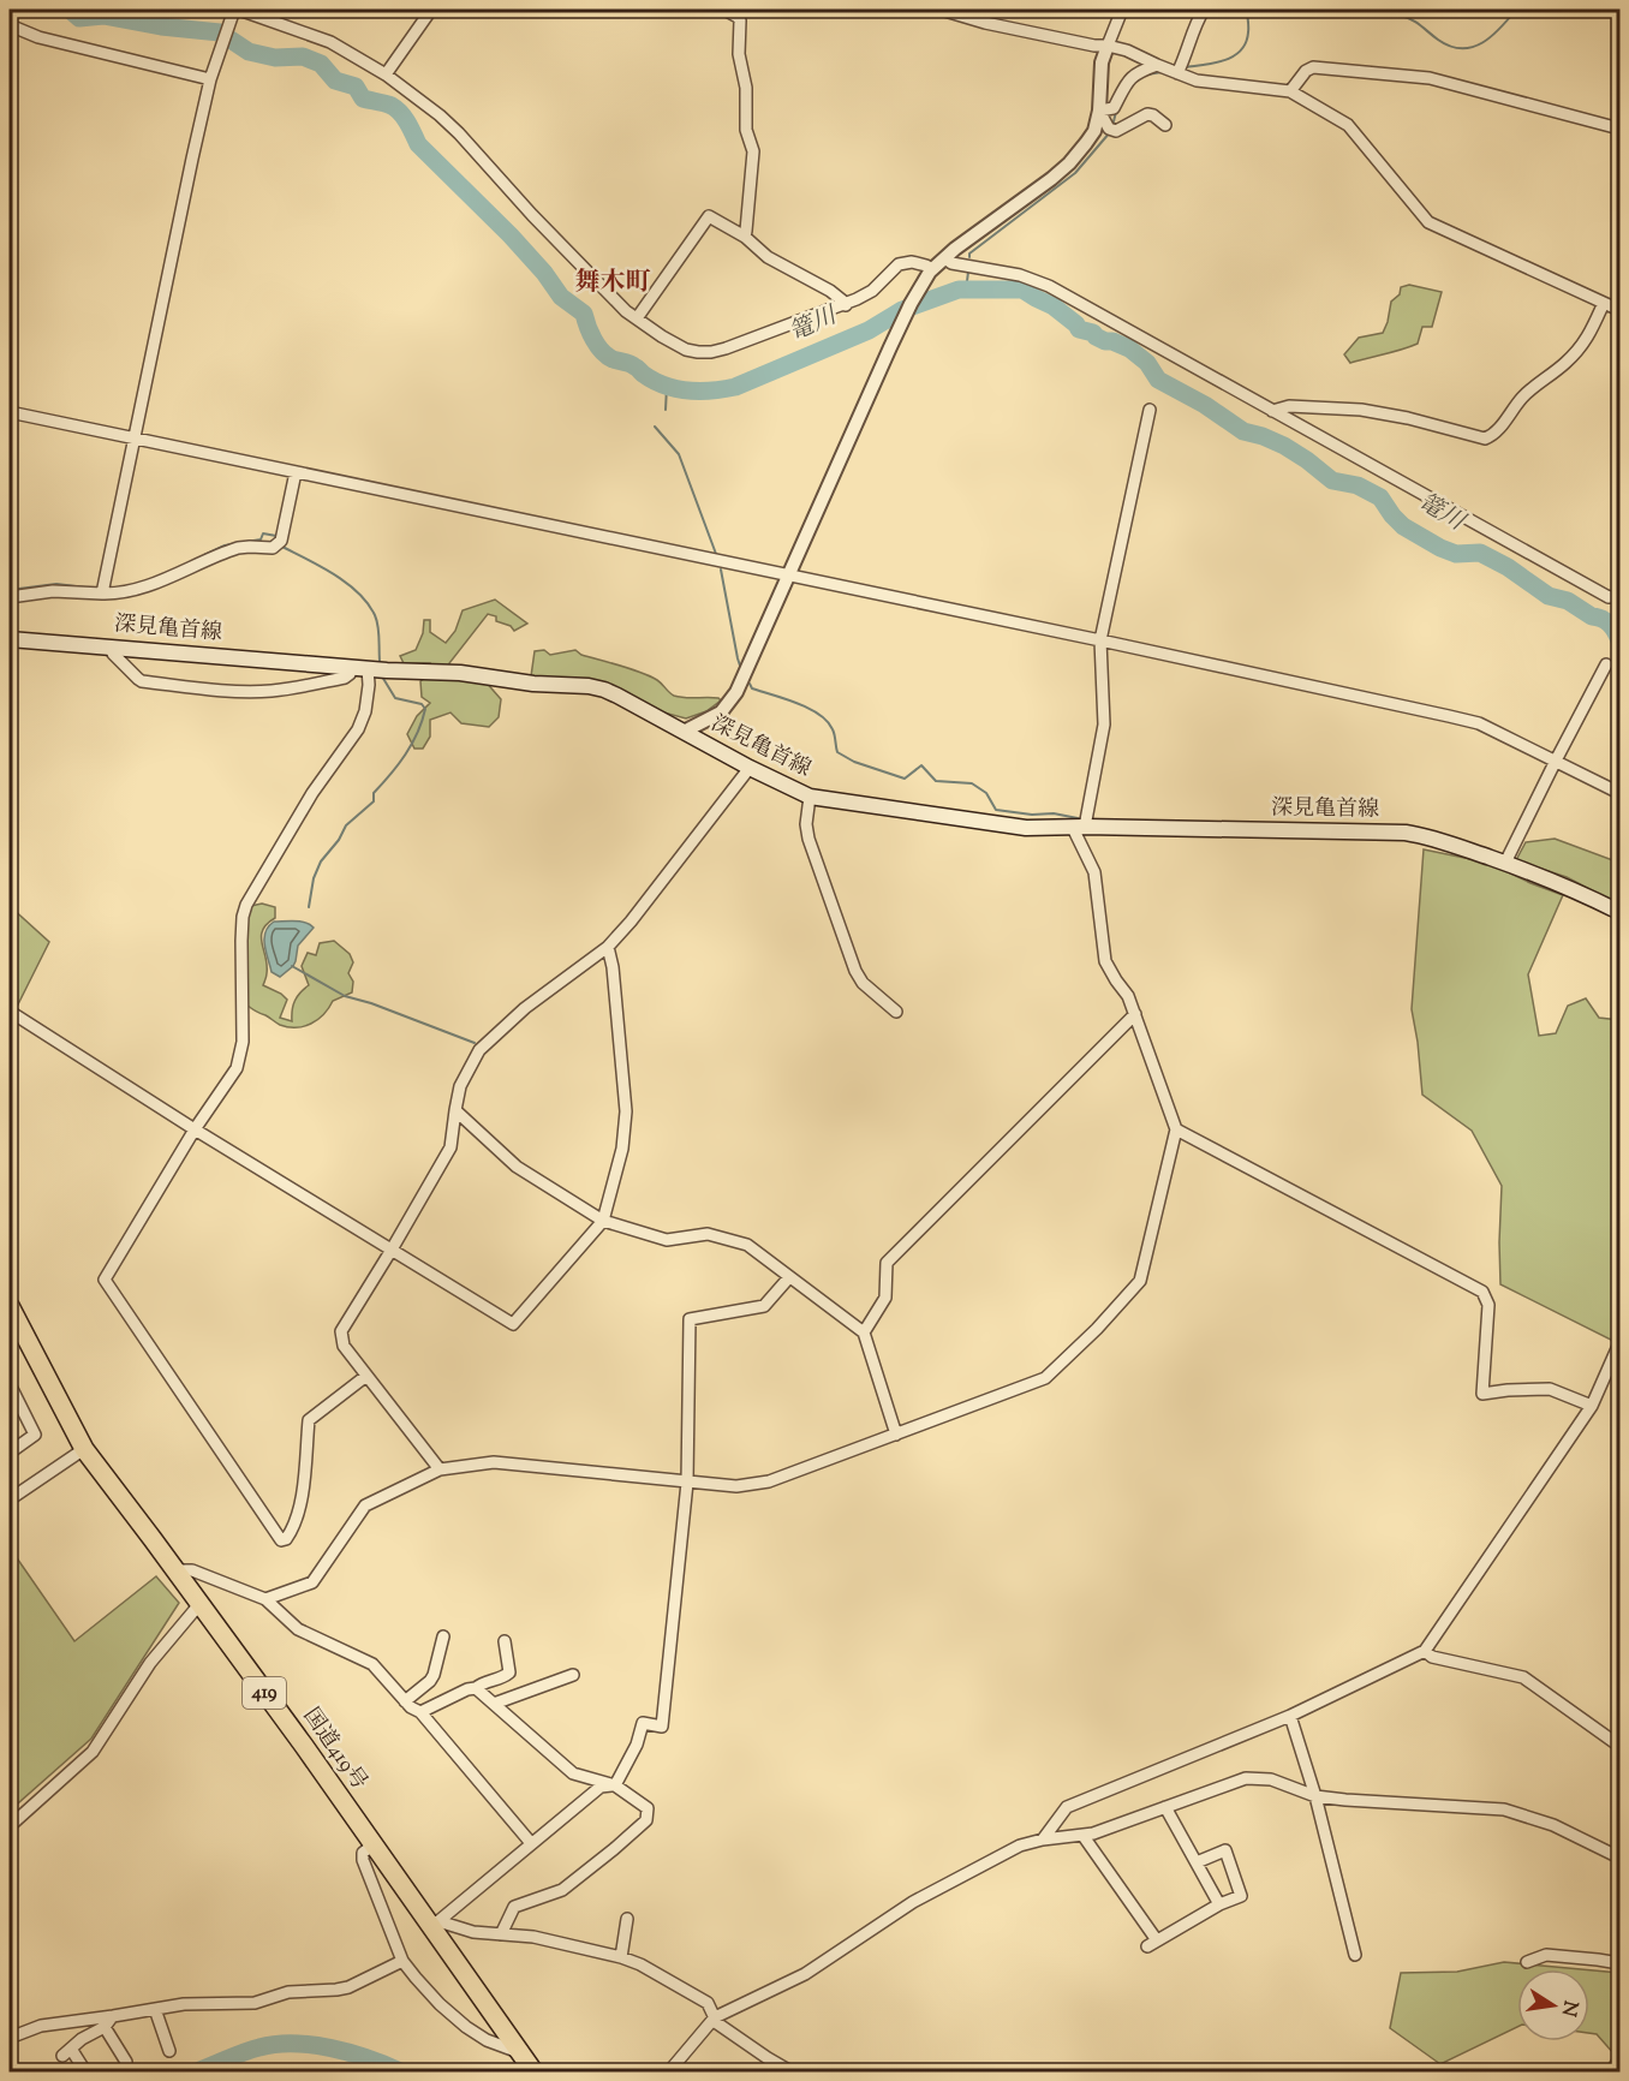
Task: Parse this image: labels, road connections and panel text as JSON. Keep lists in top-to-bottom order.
{
  "streets": {
    "highway": ["419", "国道419号"],
    "main road": ["深見亀首線"]
  },
  "districts": ["舞木町"],
  "water": ["篭川"],
  "north": "right"
}
